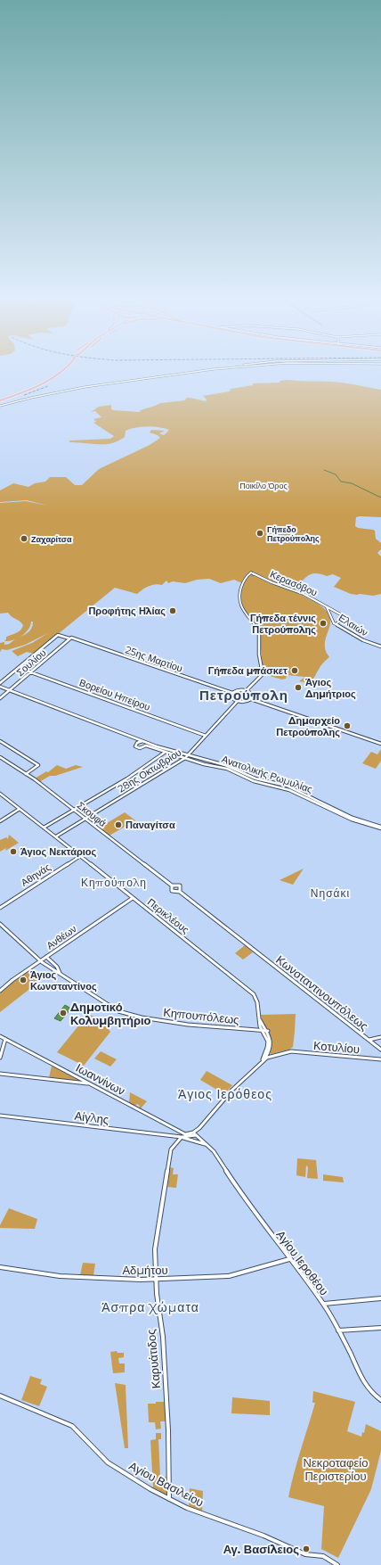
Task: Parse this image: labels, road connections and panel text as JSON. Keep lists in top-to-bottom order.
{
  "streets": {
    "street": [
      "Κερασόβου",
      "Ελαιών",
      "25ης Μαρτίου",
      "Σουλίου",
      "Βορείου Ηπείρου",
      "28ης Οκτωβρίου",
      "Ανατολικής Ρωμυλίας",
      "Σκουφά",
      "Αθηνάς",
      "Περικλέους",
      "Ανθέων",
      "Κωνσταντινουπόλεως",
      "Κηπουπόλεως",
      "Κοτυλίου",
      "Ιωαννίνων",
      "Αίγλης",
      "Αγίου Ιεροθέου",
      "Αδμήτου",
      "Καρυάτιδος",
      "Αγίου Βασιλείου"
    ]
  },
  "crossings": [
    ["Κερασόβου", "Ελαιών"],
    ["25ης Μαρτίου", "Σουλίου"],
    ["25ης Μαρτίου", "Βορείου Ηπείρου"],
    ["Σουλίου", "Βορείου Ηπείρου"],
    ["Σουλίου", "Ανατολικής Ρωμυλίας"],
    ["Βορείου Ηπείρου", "28ης Οκτωβρίου"],
    ["28ης Οκτωβρίου", "Ανατολικής Ρωμυλίας"],
    ["28ης Οκτωβρίου", "Σκουφά"],
    ["28ης Οκτωβρίου", "Περικλέους"],
    ["Αθηνάς", "Περικλέους"],
    ["Περικλέους", "Ανθέων"],
    ["Περικλέους", "Κηπουπόλεως"],
    ["Περικλέους", "Κοτυλίου"],
    ["Ανθέων", "Κηπουπόλεως"],
    ["Ιωαννίνων", "Αίγλης"],
    ["Ιωαννίνων", "Αγίου Ιεροθέου"],
    ["Αίγλης", "Αγίου Ιεροθέου"],
    ["Αίγλης", "Καρυάτιδος"],
    ["Αγίου Ιεροθέου", "Αδμήτου"],
    ["Αδμήτου", "Καρυάτιδος"],
    ["Καρυάτιδος", "Αγίου Βασιλείου"]
  ],
  "districts": [
    "Πετρούπολη",
    "Κηπούπολη",
    "Νησάκι",
    "Άγιος Ιερόθεος",
    "Άσπρα Χώματα"
  ],
  "parks": ["Ποικίλο Όρος", "Νεκροταφείο Περιστερίου"],
  "places": [
    "Γήπεδο Πετρούπολης",
    "Ζαχαρίτσα",
    "Προφήτης Ηλίας",
    "Γήπεδα τέννις Πετρούπολης",
    "Γήπεδα μπάσκετ",
    "Άγιος Δημήτριος",
    "Δημαρχείο Πετρούπολης",
    "Παναγίτσα",
    "Άγιος Νεκτάριος",
    "Άγιος Κωνσταντίνος",
    "Δημοτικό Κολυμβητήριο",
    "Αγ. Βασίλειος"
  ]
}
